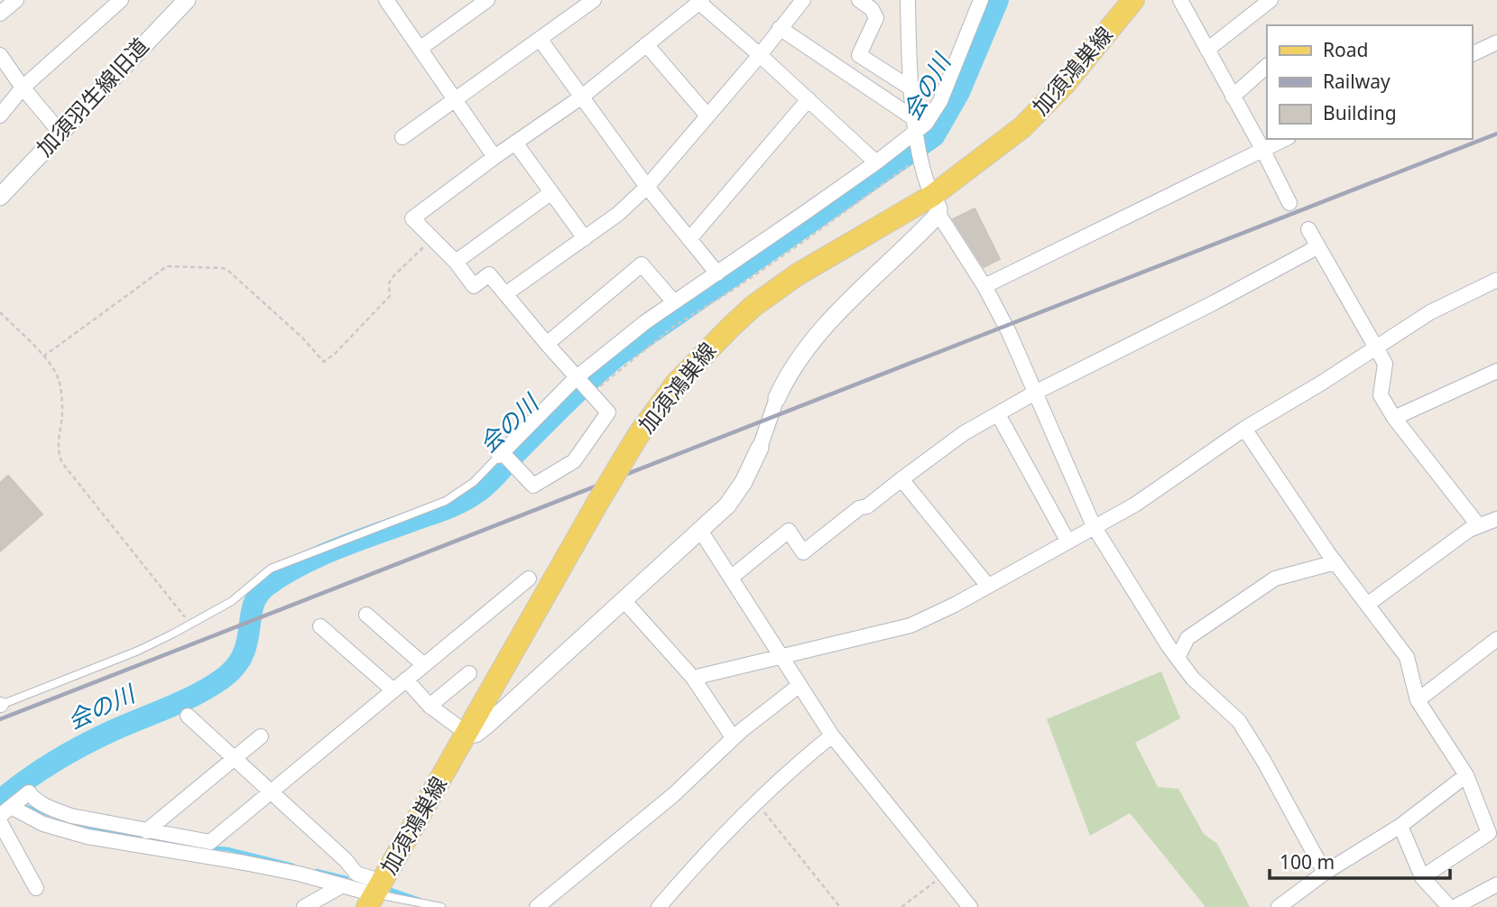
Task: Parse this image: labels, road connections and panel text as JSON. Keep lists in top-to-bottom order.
{
  "streets": {
    "main road": ["加須鴻巣線"],
    "street": ["加須羽生線旧道"]
  },
  "water": ["会の川"],
  "legend": ["Road", "Railway", "Building"],
  "scale_bar": "100 m"
}
